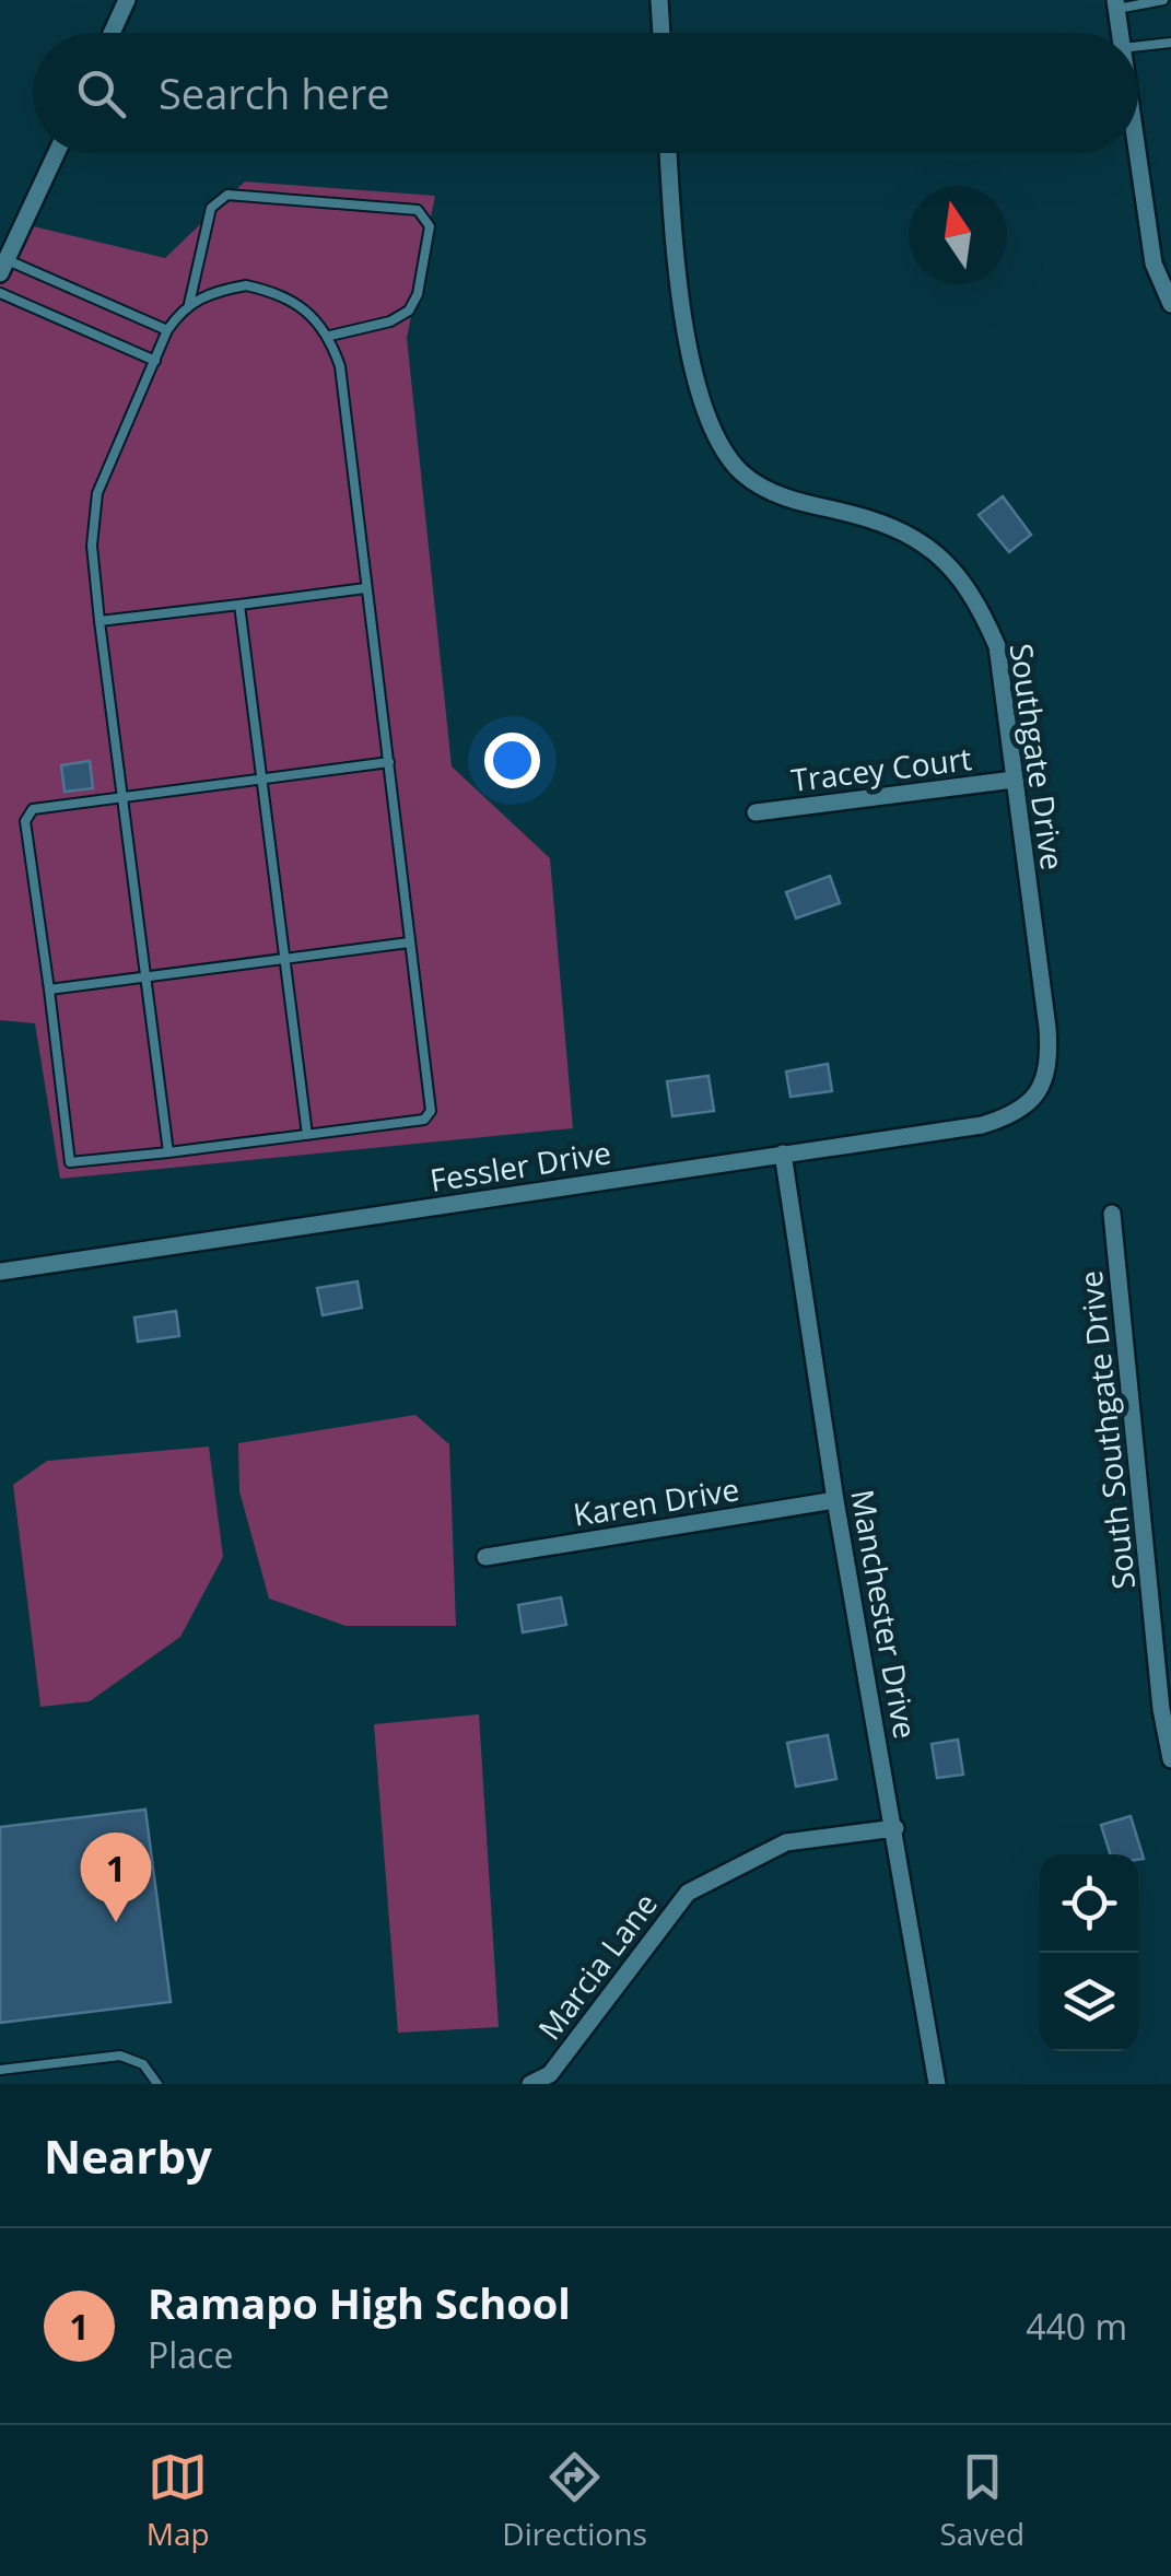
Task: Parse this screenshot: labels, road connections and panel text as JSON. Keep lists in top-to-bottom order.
{
  "streets": {
    "street": [
      "Southgate Drive",
      "Tracey Court",
      "Fessler Drive",
      "South Southgate Drive",
      "Karen Drive",
      "Manchester Drive",
      "Marcia Lane"
    ]
  },
  "crossings": [
    ["Southgate Drive", "Tracey Court"],
    ["Southgate Drive", "Fessler Drive"],
    ["Fessler Drive", "Manchester Drive"],
    ["Karen Drive", "Manchester Drive"],
    ["Manchester Drive", "Marcia Lane"]
  ],
  "north": "top",
  "page": {
    "search": "Search here",
    "pins": "1",
    "heading": "Nearby",
    "list": [
      {
        "mark": "1",
        "name": "Ramapo High School",
        "note": "Place",
        "value": "440 m"
      }
    ],
    "nav": ["Map", "Directions", "Saved"]
  }
}
